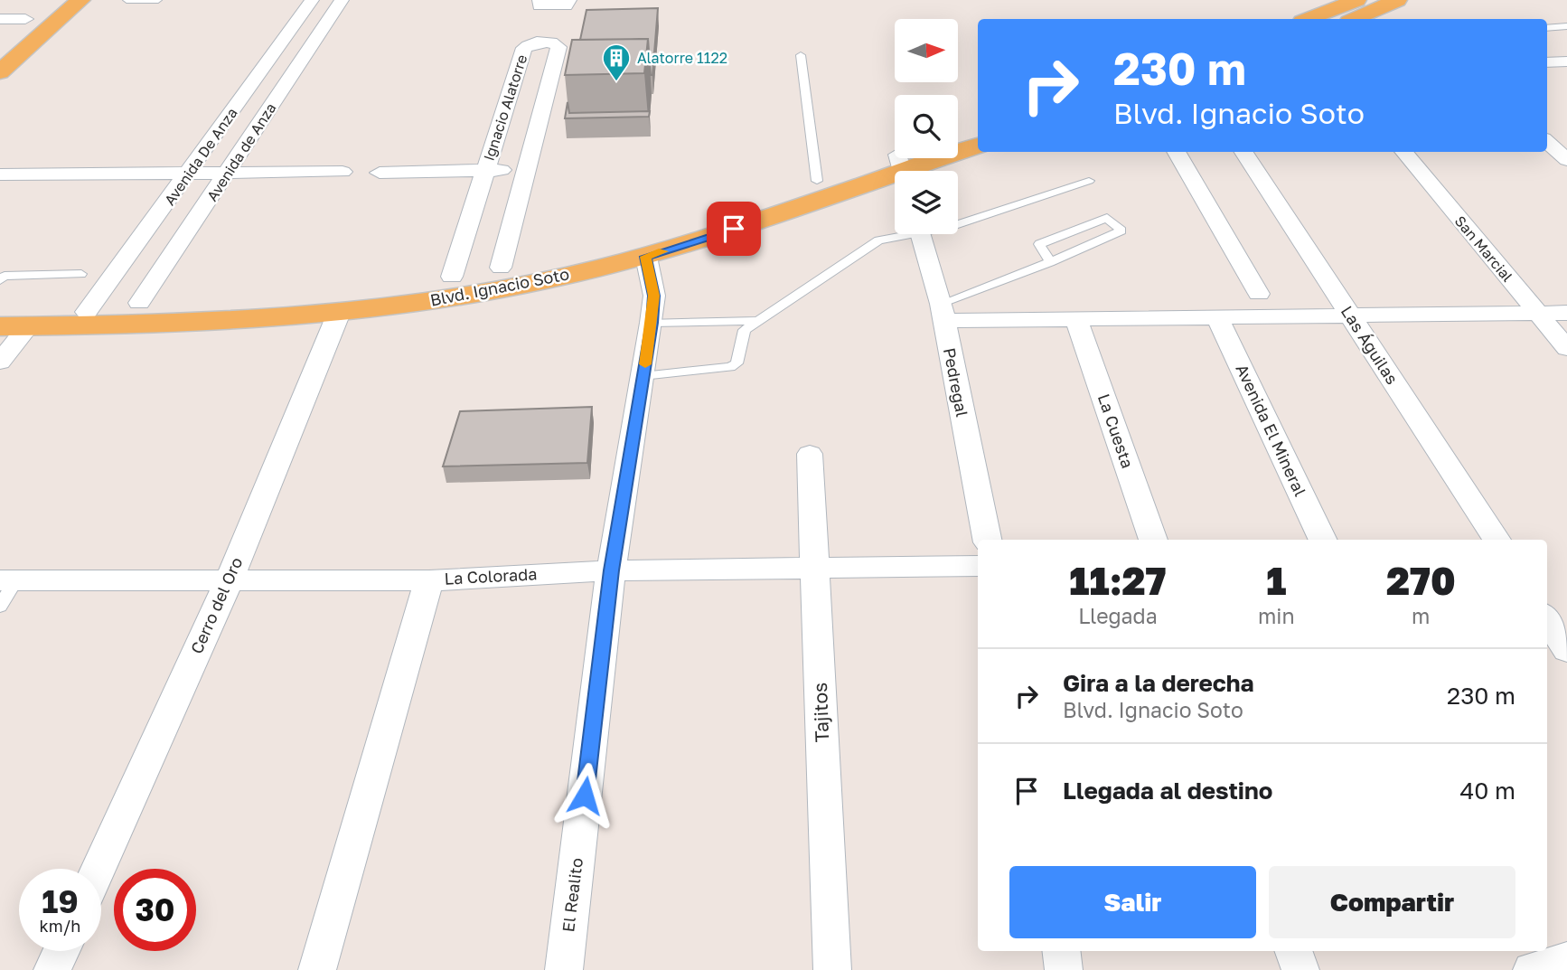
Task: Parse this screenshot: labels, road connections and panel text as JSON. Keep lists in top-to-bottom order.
{
  "streets": {
    "main road": ["Blvd. Ignacio Soto"],
    "street": [
      "Ignacio Alatorre",
      "Avenida de Anza",
      "Avenida De Anza",
      "San Marcial",
      "Las Águilas",
      "Pedregal",
      "Avenida El Mineral",
      "La Cuesta",
      "La Colorada",
      "Cerro del Oro",
      "Tajitos",
      "El Realito"
    ]
  },
  "crossings": [
    ["Ignacio Alatorre", "Blvd. Ignacio Soto"],
    ["Avenida de Anza", "Blvd. Ignacio Soto"],
    ["Avenida De Anza", "Blvd. Ignacio Soto"],
    ["Blvd. Ignacio Soto", "Cerro del Oro"],
    ["Blvd. Ignacio Soto", "El Realito"],
    ["La Colorada", "Cerro del Oro"],
    ["La Colorada", "Tajitos"],
    ["La Colorada", "El Realito"]
  ],
  "places": {
    "building": ["Alatorre 1122"]
  },
  "north": "right",
  "page": {
    "turn": ["230 m", "Blvd. Ignacio Soto"],
    "eta": [
      "11:27",
      "Llegada",
      "1",
      "min",
      "270",
      "m"
    ],
    "list": [
      {
        "name": "Gira a la derecha",
        "note": "Blvd. Ignacio Soto",
        "value": "230 m"
      },
      {
        "name": "Llegada al destino",
        "value": "40 m"
      }
    ],
    "buttons": ["Salir", "Compartir"],
    "speed": "19 km/h",
    "limit": "30"
  }
}
